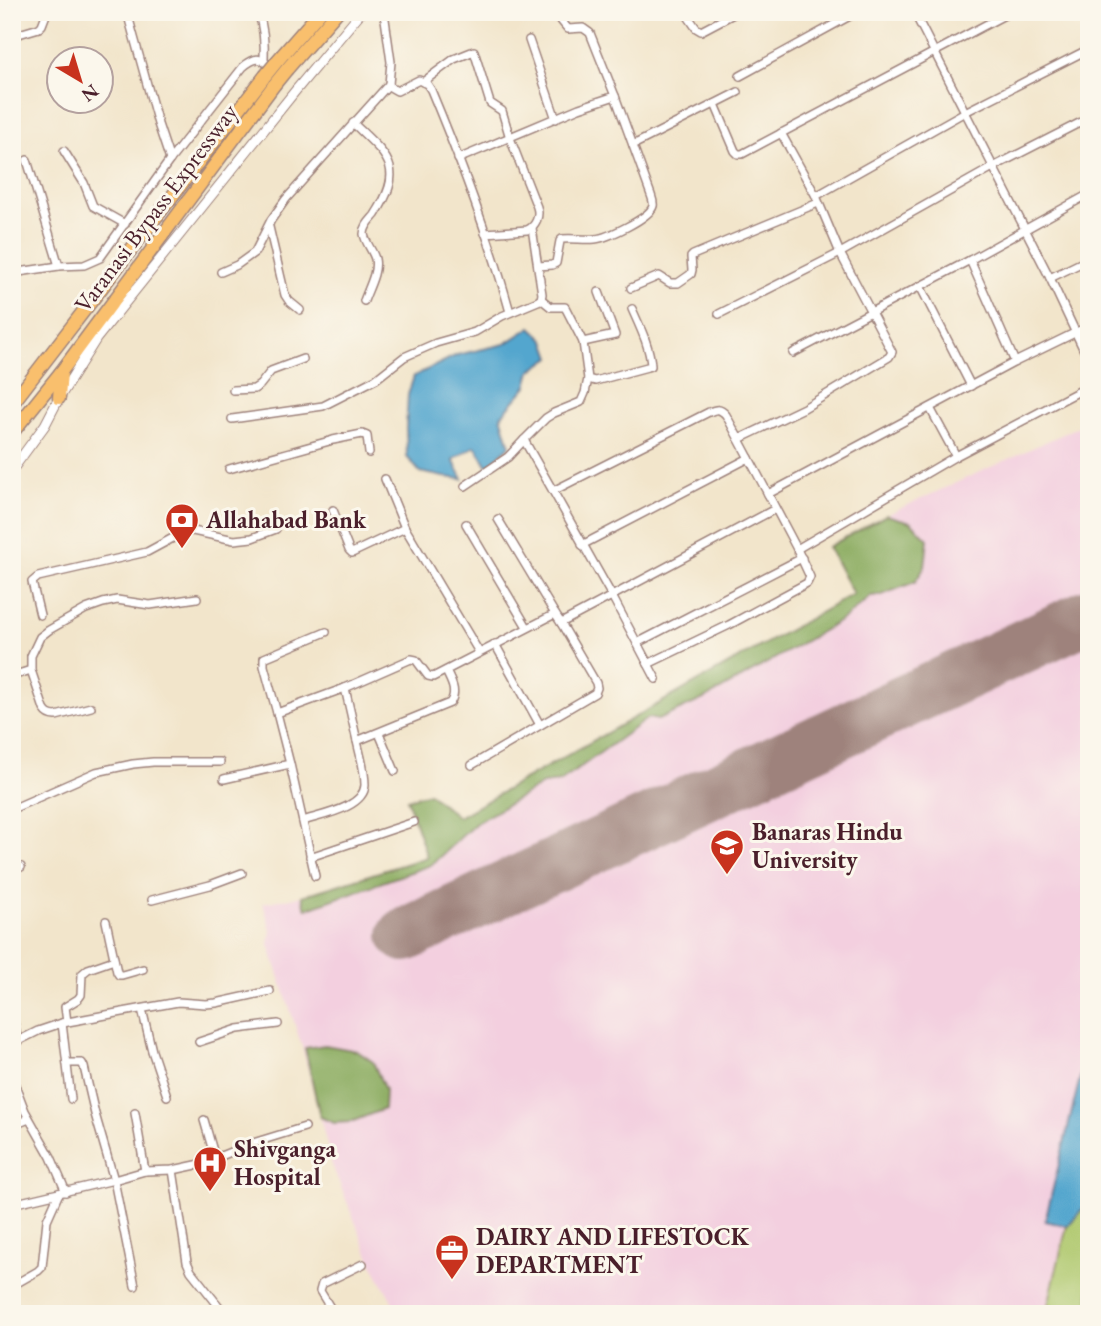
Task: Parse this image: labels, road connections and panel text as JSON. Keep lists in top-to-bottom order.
{
  "streets": {
    "highway": ["Varanasi Bypass Expressway"]
  },
  "places": {
    "bank": ["Allahabad Bank"],
    "school or university": ["Banaras Hindu University"],
    "hospital": ["Shivganga Hospital"],
    "office": ["DAIRY AND LIFESTOCK DEPARTMENT"]
  },
  "north": "bottom right"
}
